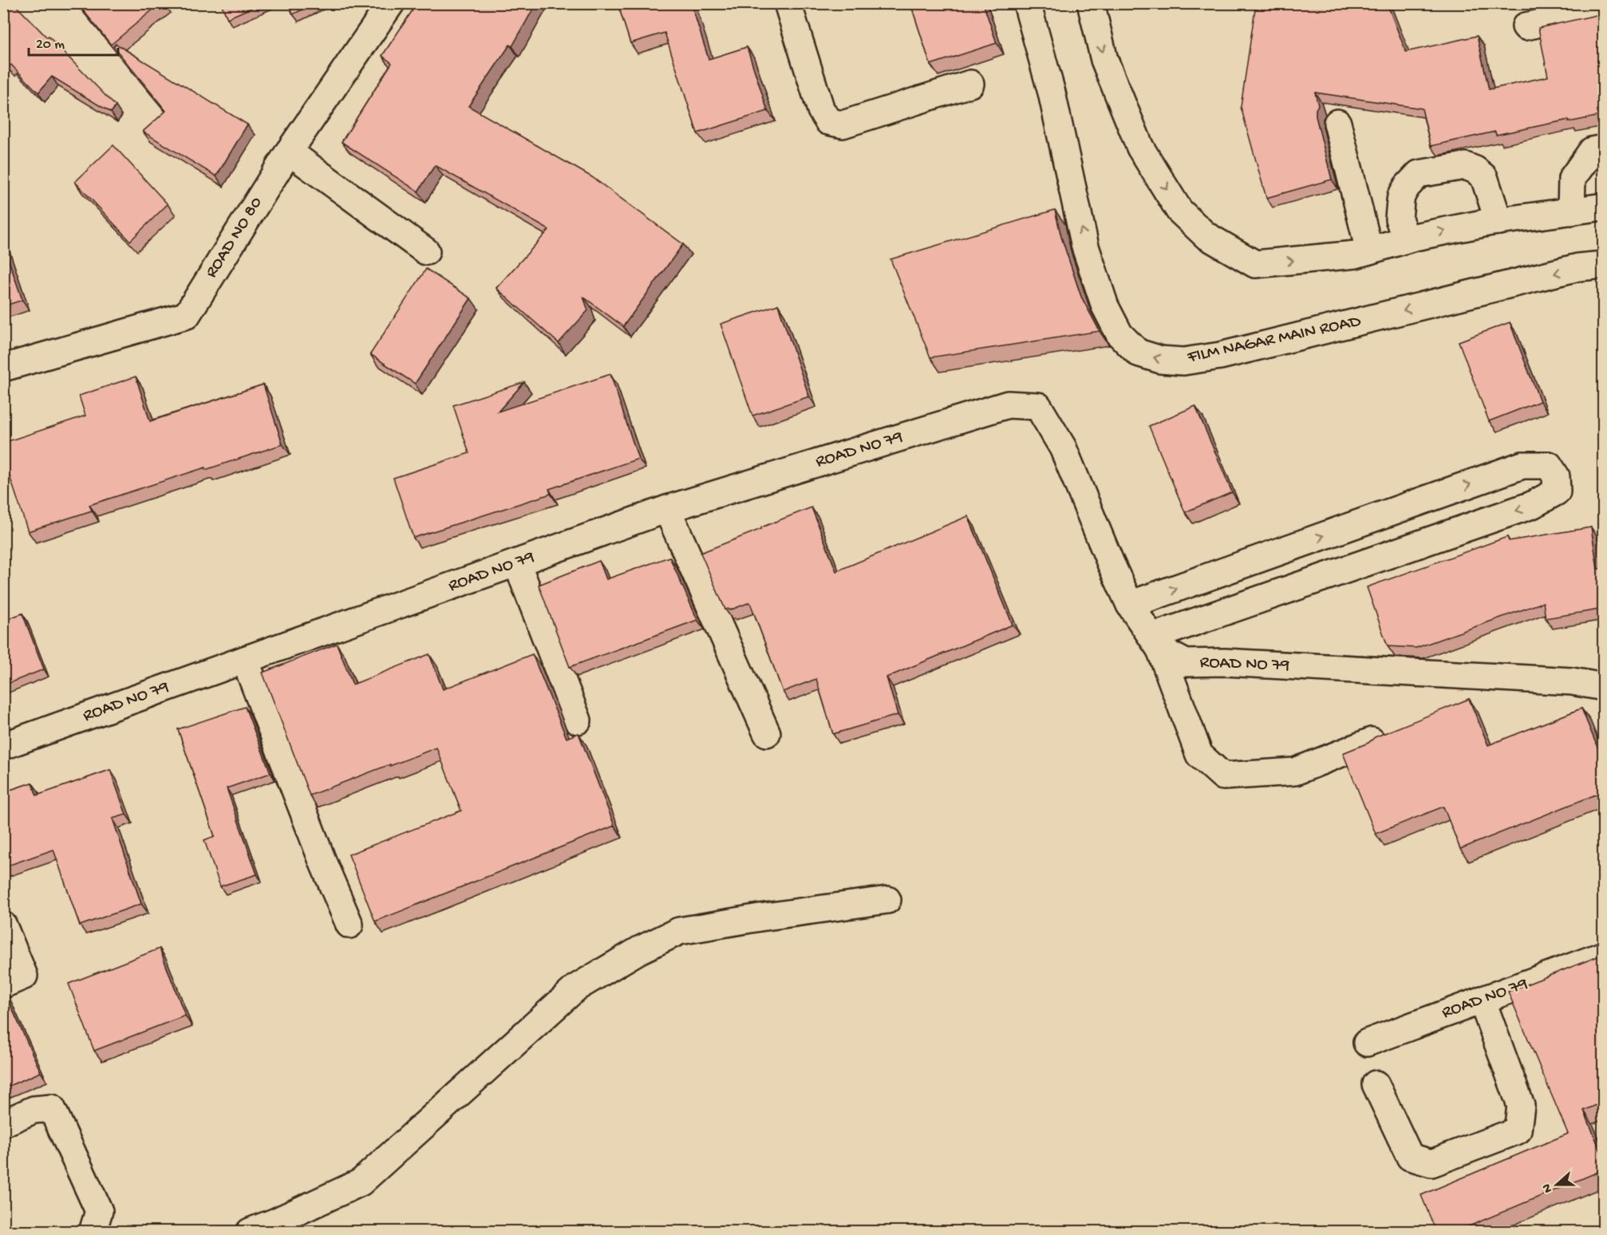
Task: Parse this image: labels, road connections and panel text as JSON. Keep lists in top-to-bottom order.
{
  "streets": {
    "street": ["ROAD NO 80", "FILM NAGAR MAIN ROAD", "ROAD NO 79"]
  },
  "scale_bar": "20 m",
  "north": "left"
}
